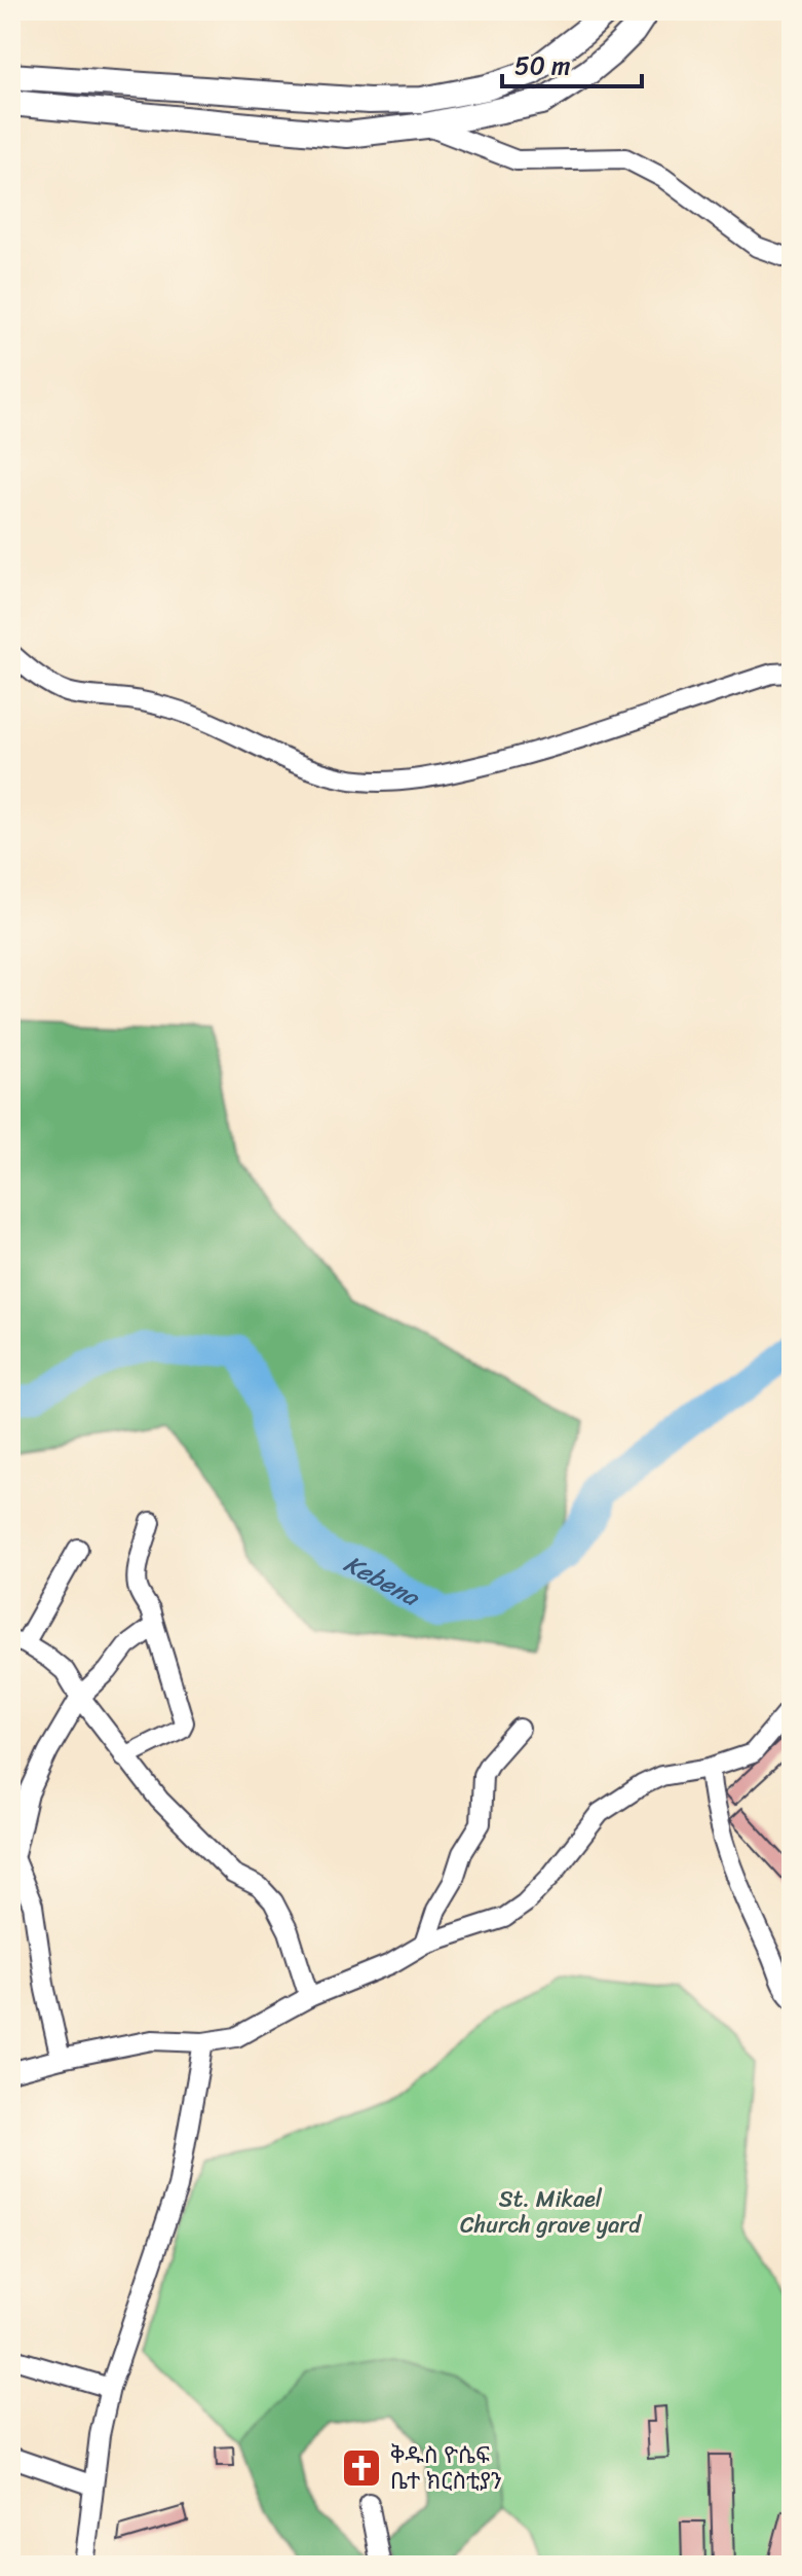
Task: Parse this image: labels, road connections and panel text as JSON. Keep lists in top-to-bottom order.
{
  "water": ["Kebena"],
  "parks": ["St. Mikael Church grave yard"],
  "places": {
    "church": ["ቅዱስ ዮሴፍ ቤተ ክርስቲያን"]
  },
  "scale_bar": "50 m"
}
